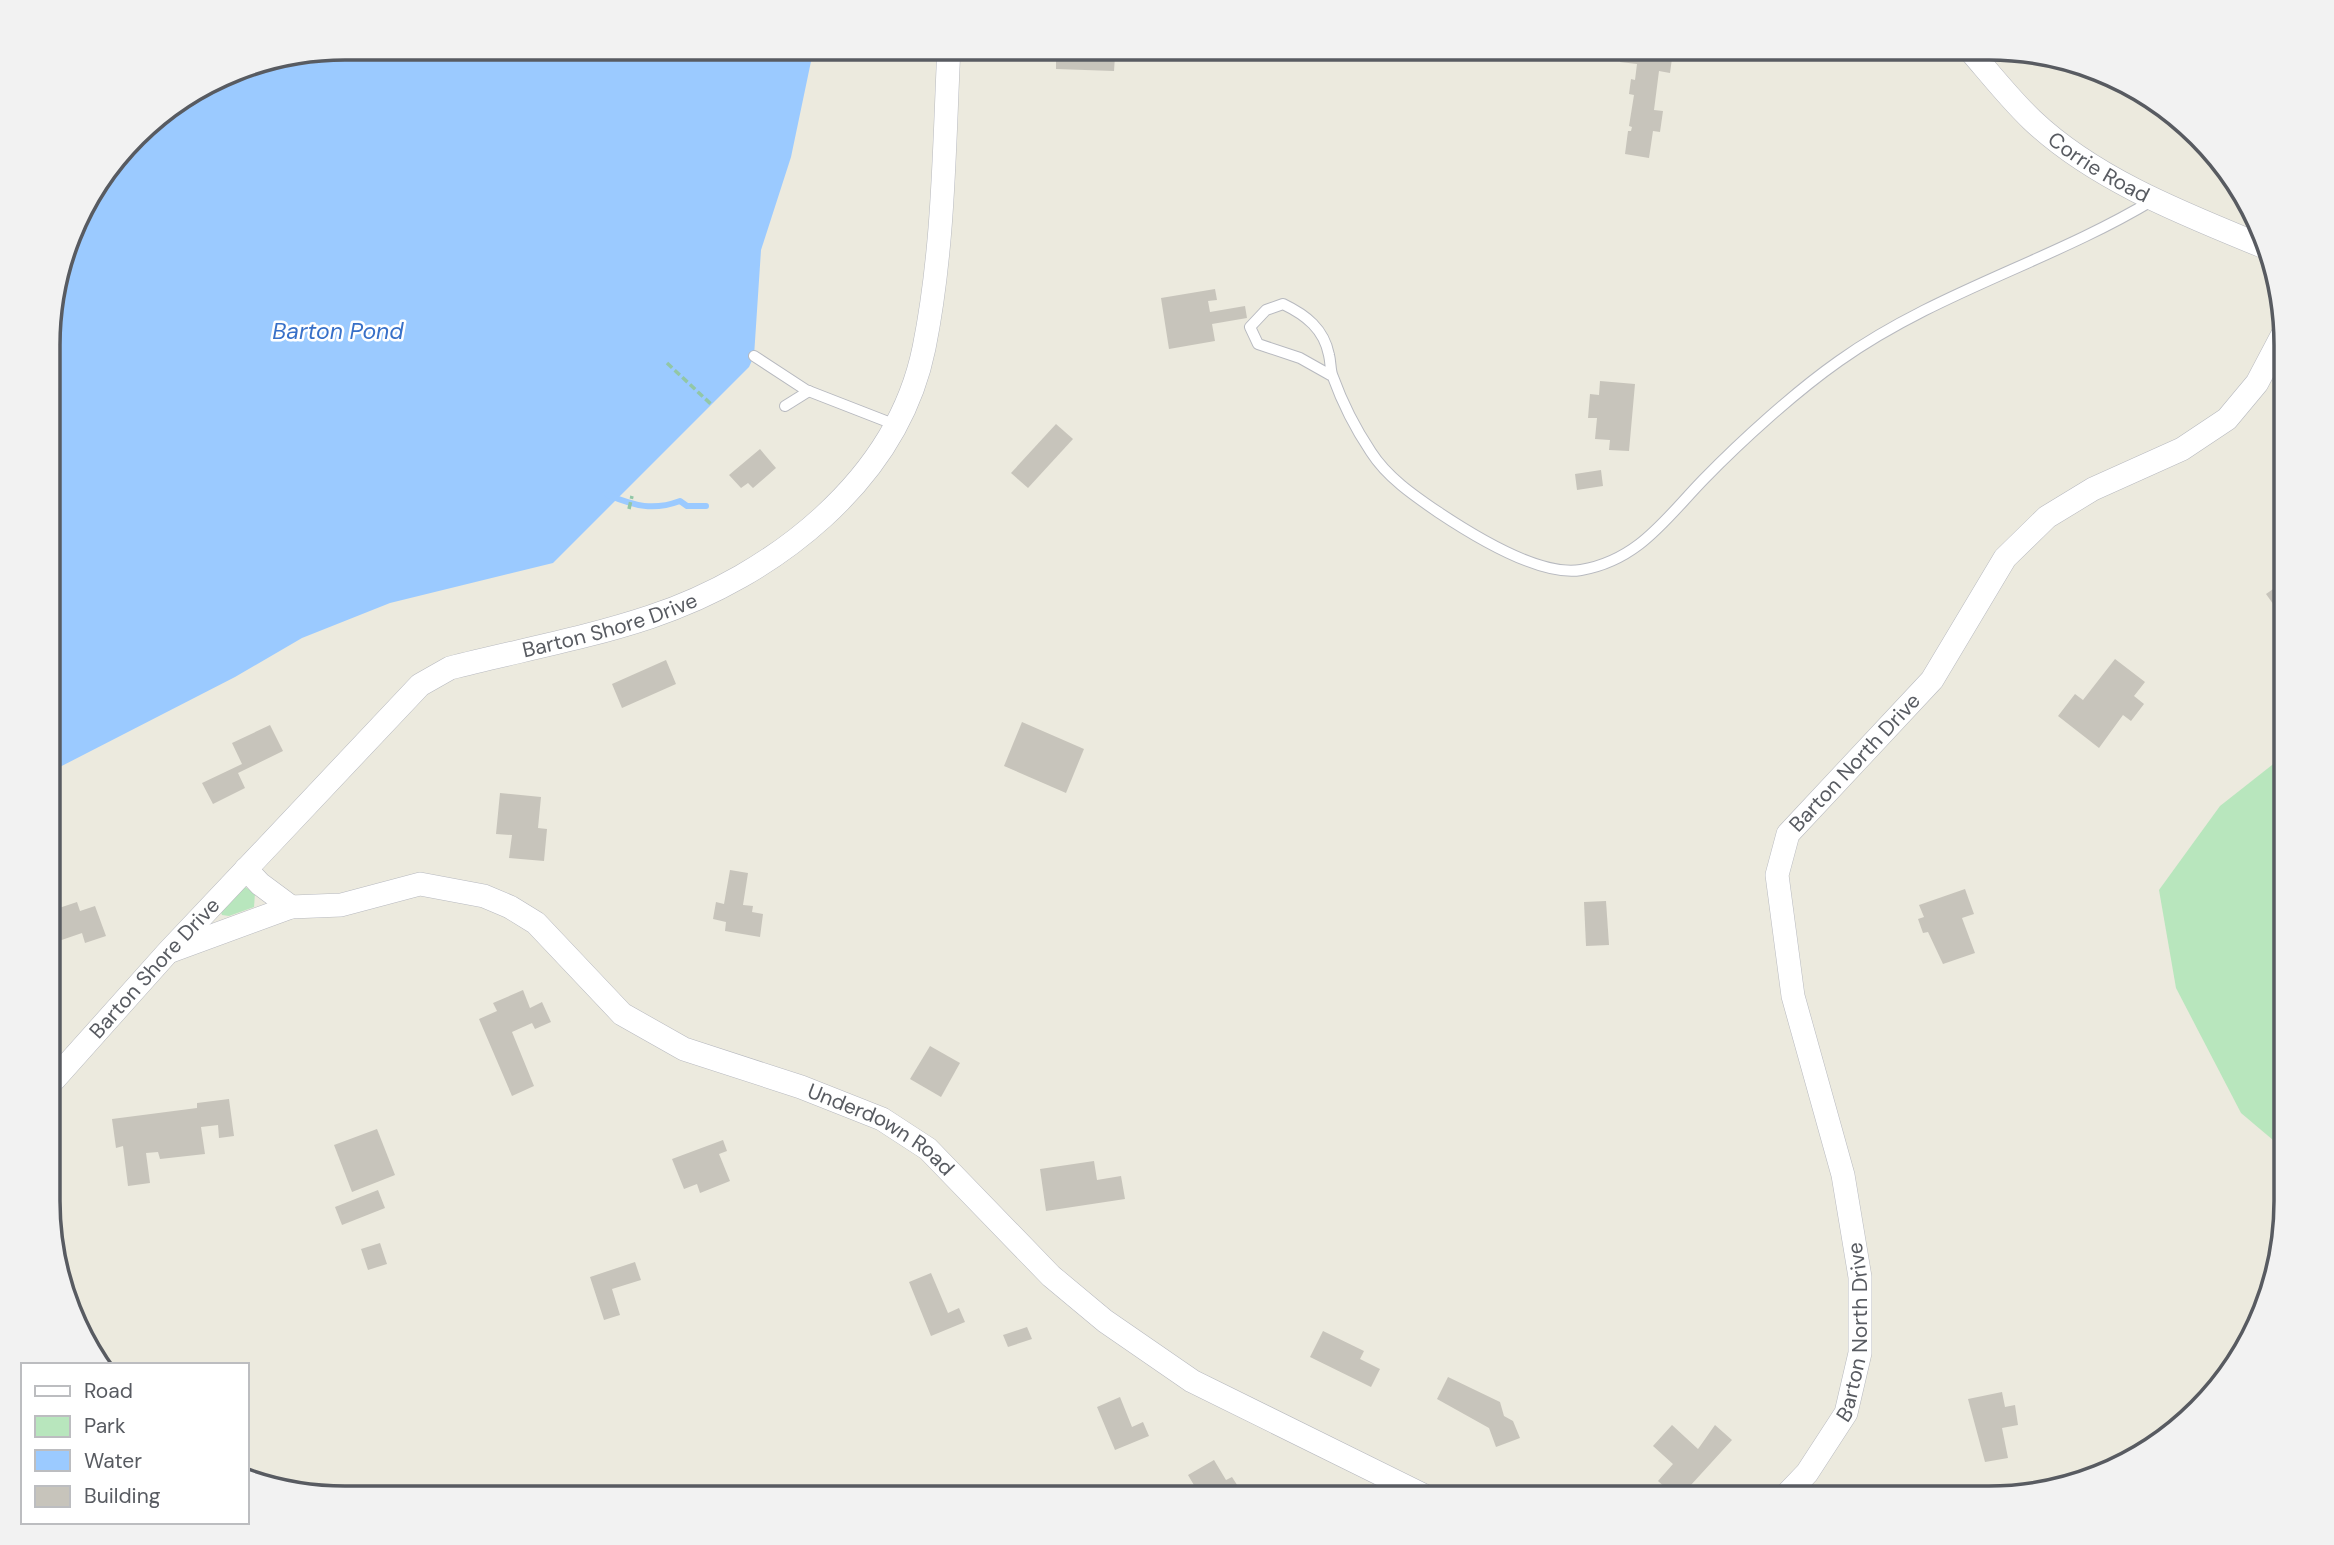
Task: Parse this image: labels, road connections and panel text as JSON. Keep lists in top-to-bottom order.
{
  "streets": {
    "street": [
      "Corrie Road",
      "Barton Shore Drive",
      "Barton North Drive",
      "Underdown Road"
    ]
  },
  "crossings": [
    ["Barton Shore Drive", "Underdown Road"]
  ],
  "water": ["Barton Pond"],
  "legend": [
    "Road",
    "Park",
    "Water",
    "Building"
  ]
}
